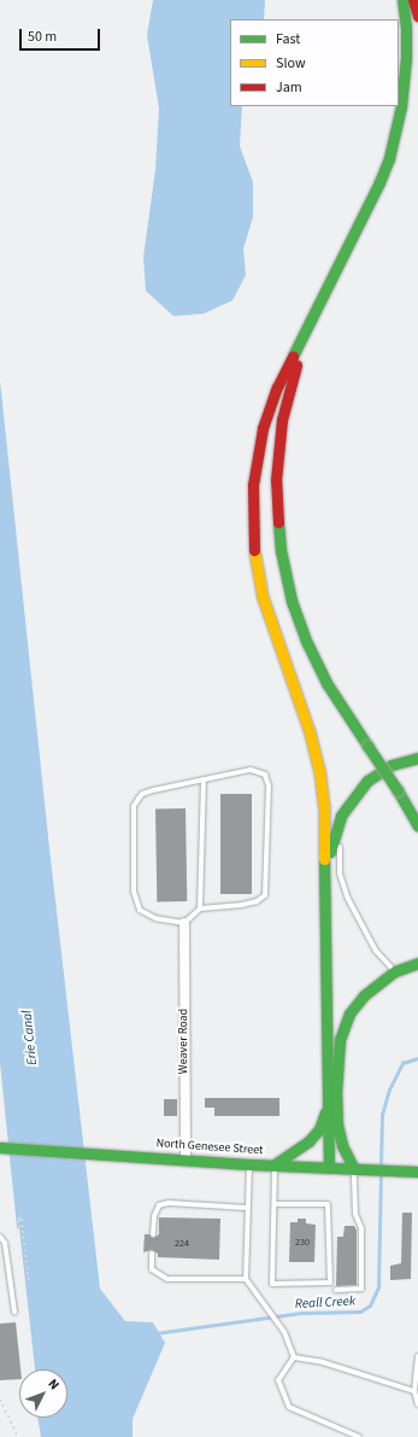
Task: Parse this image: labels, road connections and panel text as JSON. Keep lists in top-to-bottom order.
{
  "streets": {
    "main road": ["North Genesee Street"],
    "street": ["Weaver Road"]
  },
  "crossings": [
    ["Weaver Road", "North Genesee Street"]
  ],
  "water": ["Erie Canal", "Reall Creek"],
  "house_numbers": ["230", "224"],
  "legend": ["Fast", "Slow", "Jam"],
  "scale_bar": "50 m",
  "north": "top right"
}
